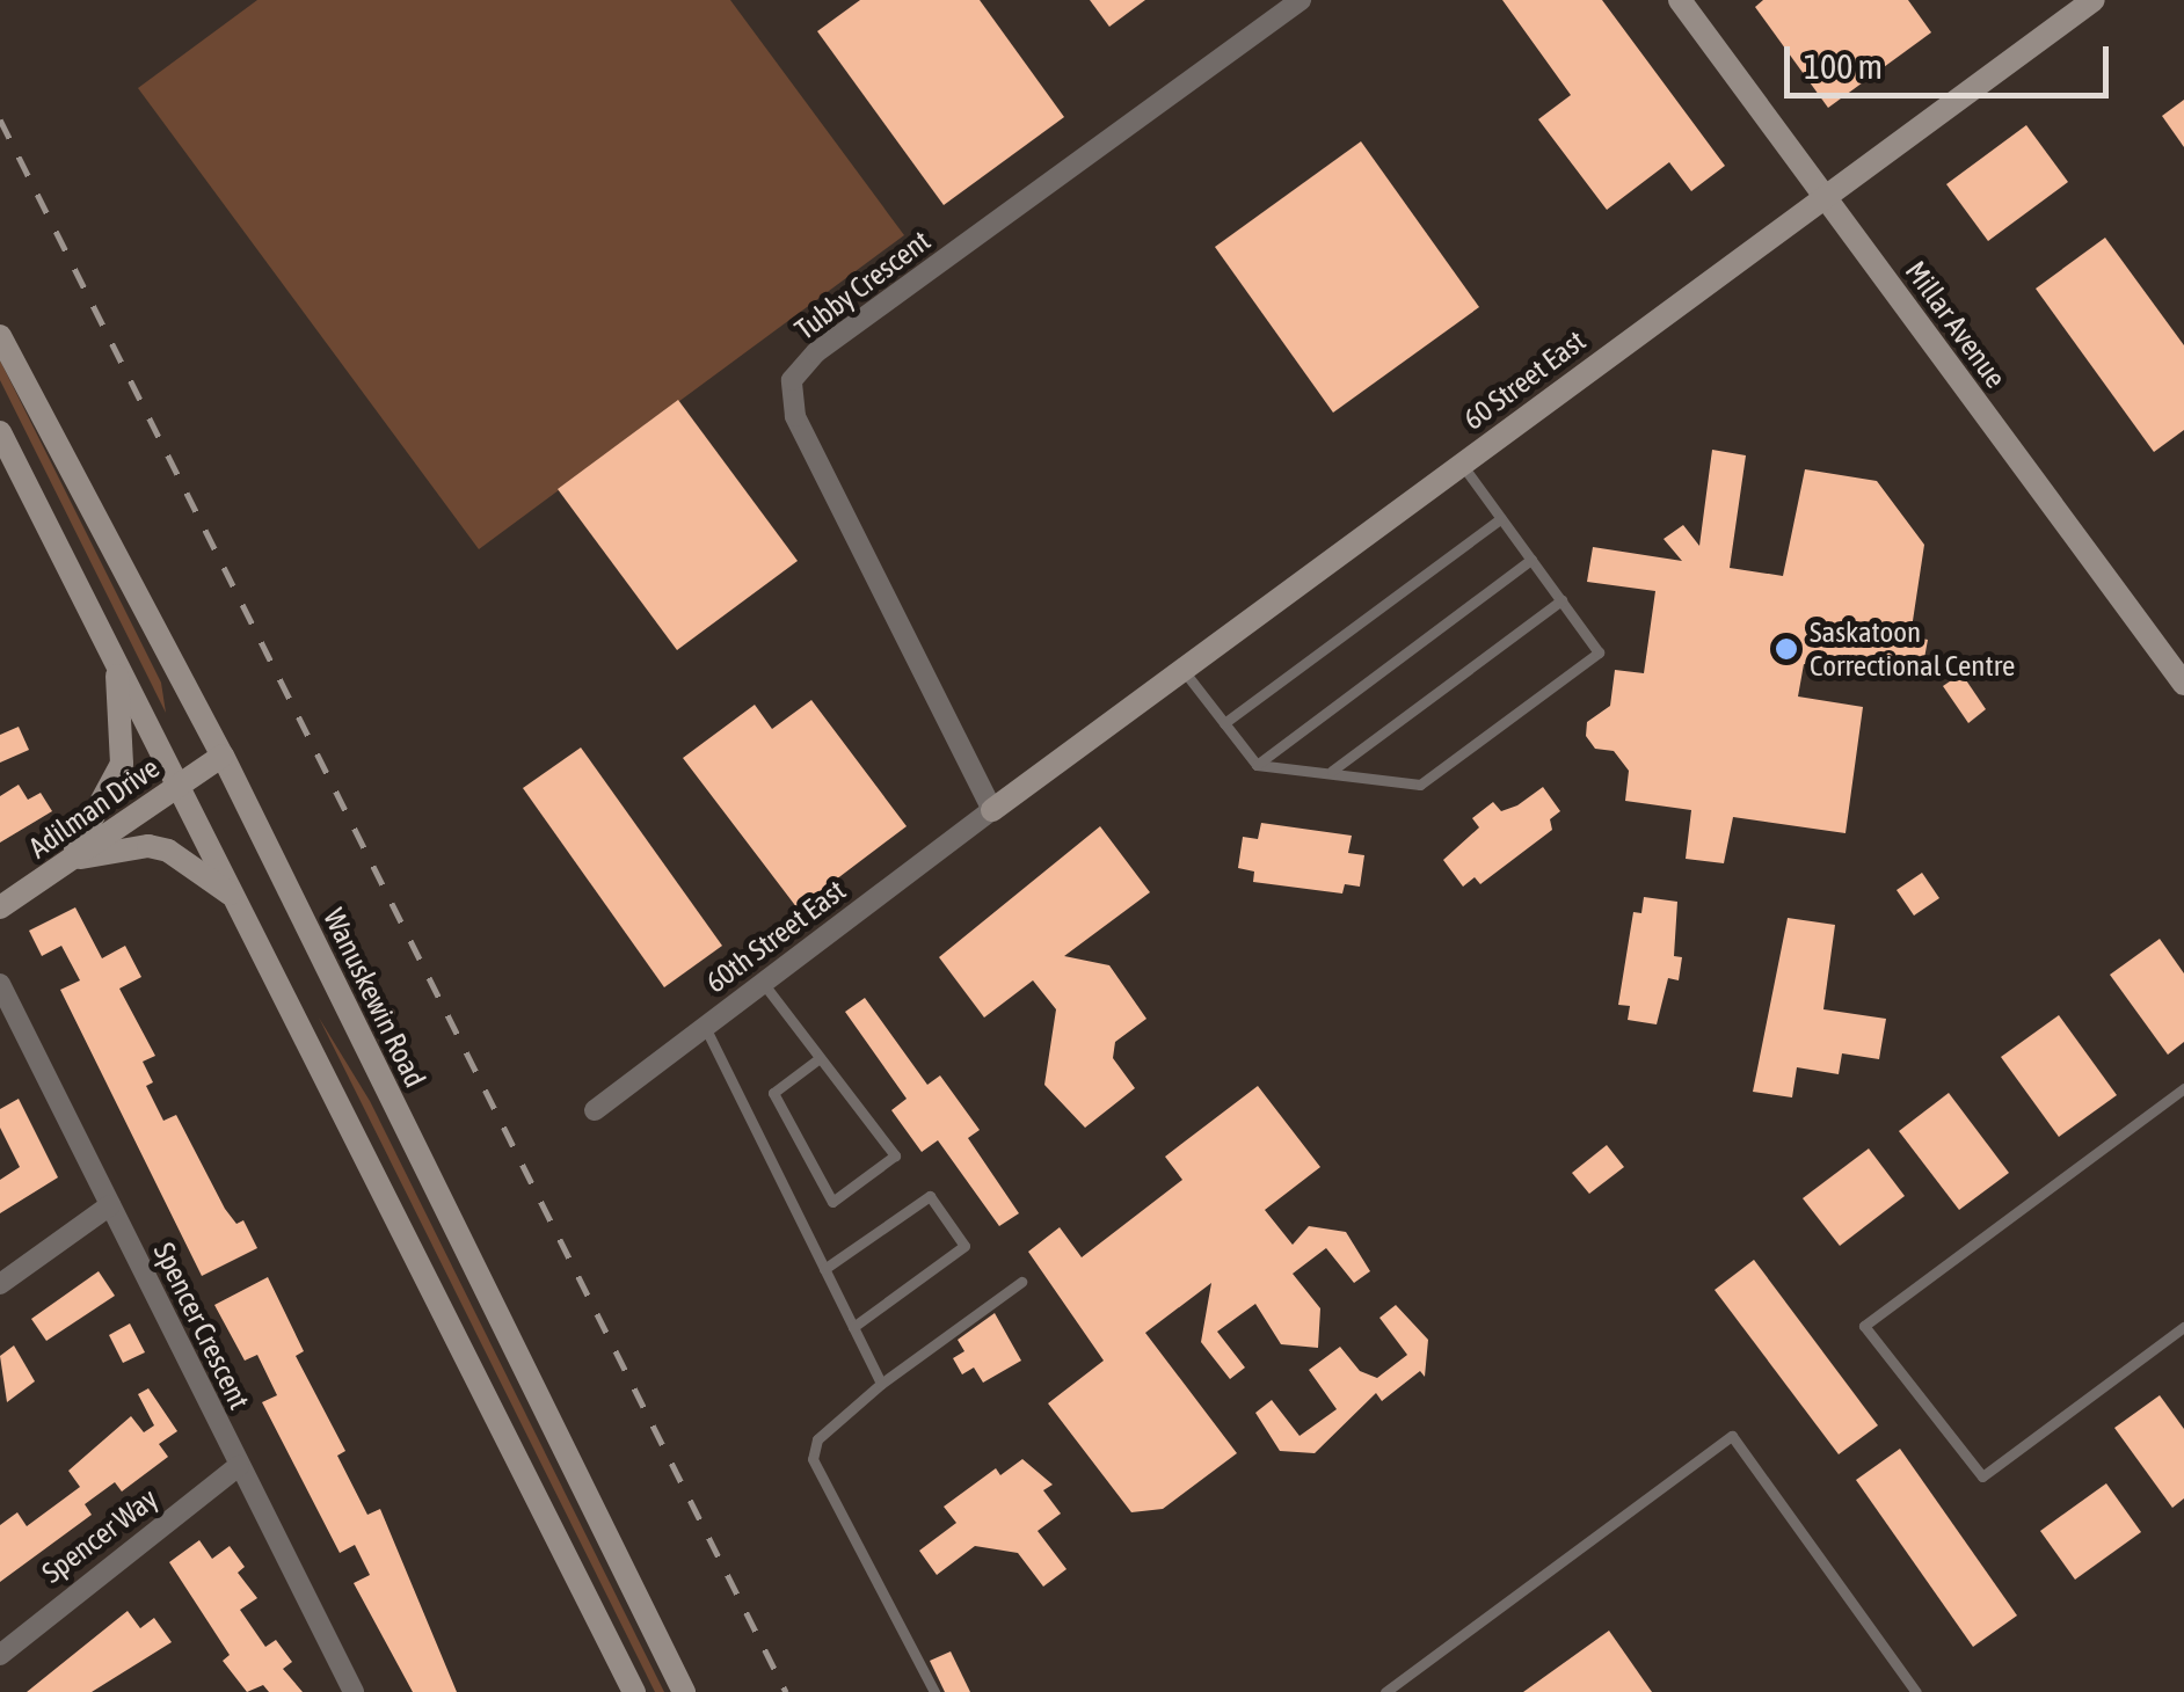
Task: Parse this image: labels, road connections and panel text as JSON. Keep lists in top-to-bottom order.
{
  "streets": {
    "main road": [
      "Millar Avenue",
      "60 Street East",
      "Adilman Drive",
      "Wanuskewin Road"
    ],
    "street": [
      "Tubby Crescent",
      "60th Street East",
      "Spencer Crescent",
      "Spencer Way"
    ]
  },
  "crossings": [
    ["Tubby Crescent", "60 Street East"],
    ["Tubby Crescent", "60th Street East"],
    ["Millar Avenue", "60 Street East"],
    ["60 Street East", "60th Street East"],
    ["Adilman Drive", "Wanuskewin Road"],
    ["Spencer Crescent", "Spencer Way"]
  ],
  "places": ["Saskatoon Correctional Centre"],
  "scale_bar": "100 m"
}
